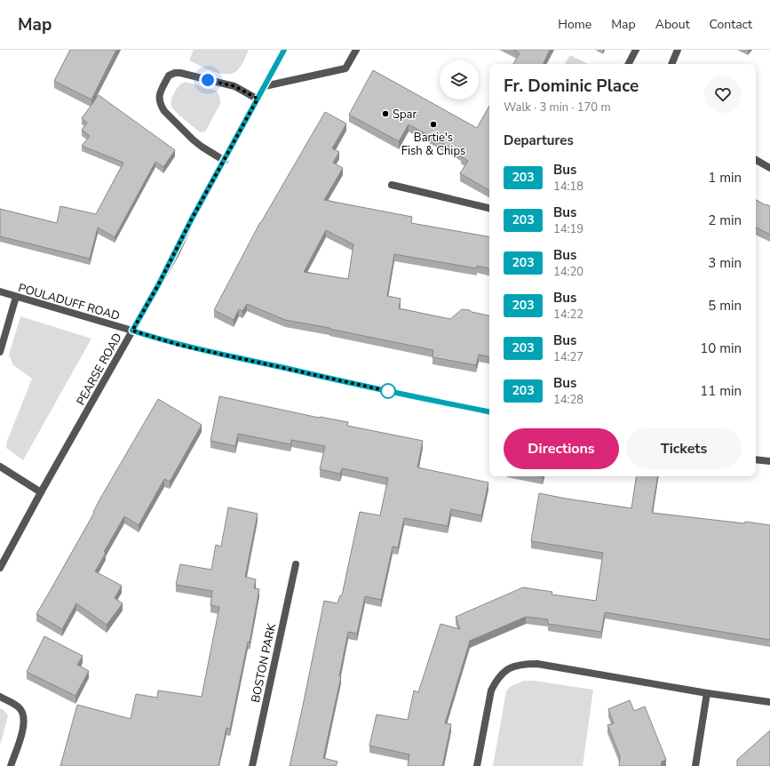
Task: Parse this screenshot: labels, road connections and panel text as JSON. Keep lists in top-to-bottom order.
{
  "streets": {
    "street": ["POULADUFF ROAD", "PEARSE ROAD", "BOSTON PARK"]
  },
  "crossings": [
    ["POULADUFF ROAD", "PEARSE ROAD"]
  ],
  "places": ["Spar", "Bartie's Fish & Chips"],
  "lines": ["bus line 203"],
  "page": {
    "header": "Map",
    "nav": [
      "Home",
      "Map",
      "About",
      "Contact"
    ],
    "heading": [
      ["Fr. Dominic Place", "Walk · 3 min · 170 m"],
      "Departures"
    ],
    "list": [
      {
        "mark": "203",
        "name": "Bus",
        "note": "14:18",
        "value": "1 min"
      },
      {
        "mark": "203",
        "name": "Bus",
        "note": "14:19",
        "value": "2 min"
      },
      {
        "mark": "203",
        "name": "Bus",
        "note": "14:20",
        "value": "3 min"
      },
      {
        "mark": "203",
        "name": "Bus",
        "note": "14:22",
        "value": "5 min"
      },
      {
        "mark": "203",
        "name": "Bus",
        "note": "14:27",
        "value": "10 min"
      },
      {
        "mark": "203",
        "name": "Bus",
        "note": "14:28",
        "value": "11 min"
      }
    ],
    "buttons": ["Directions", "Tickets"]
  }
}
